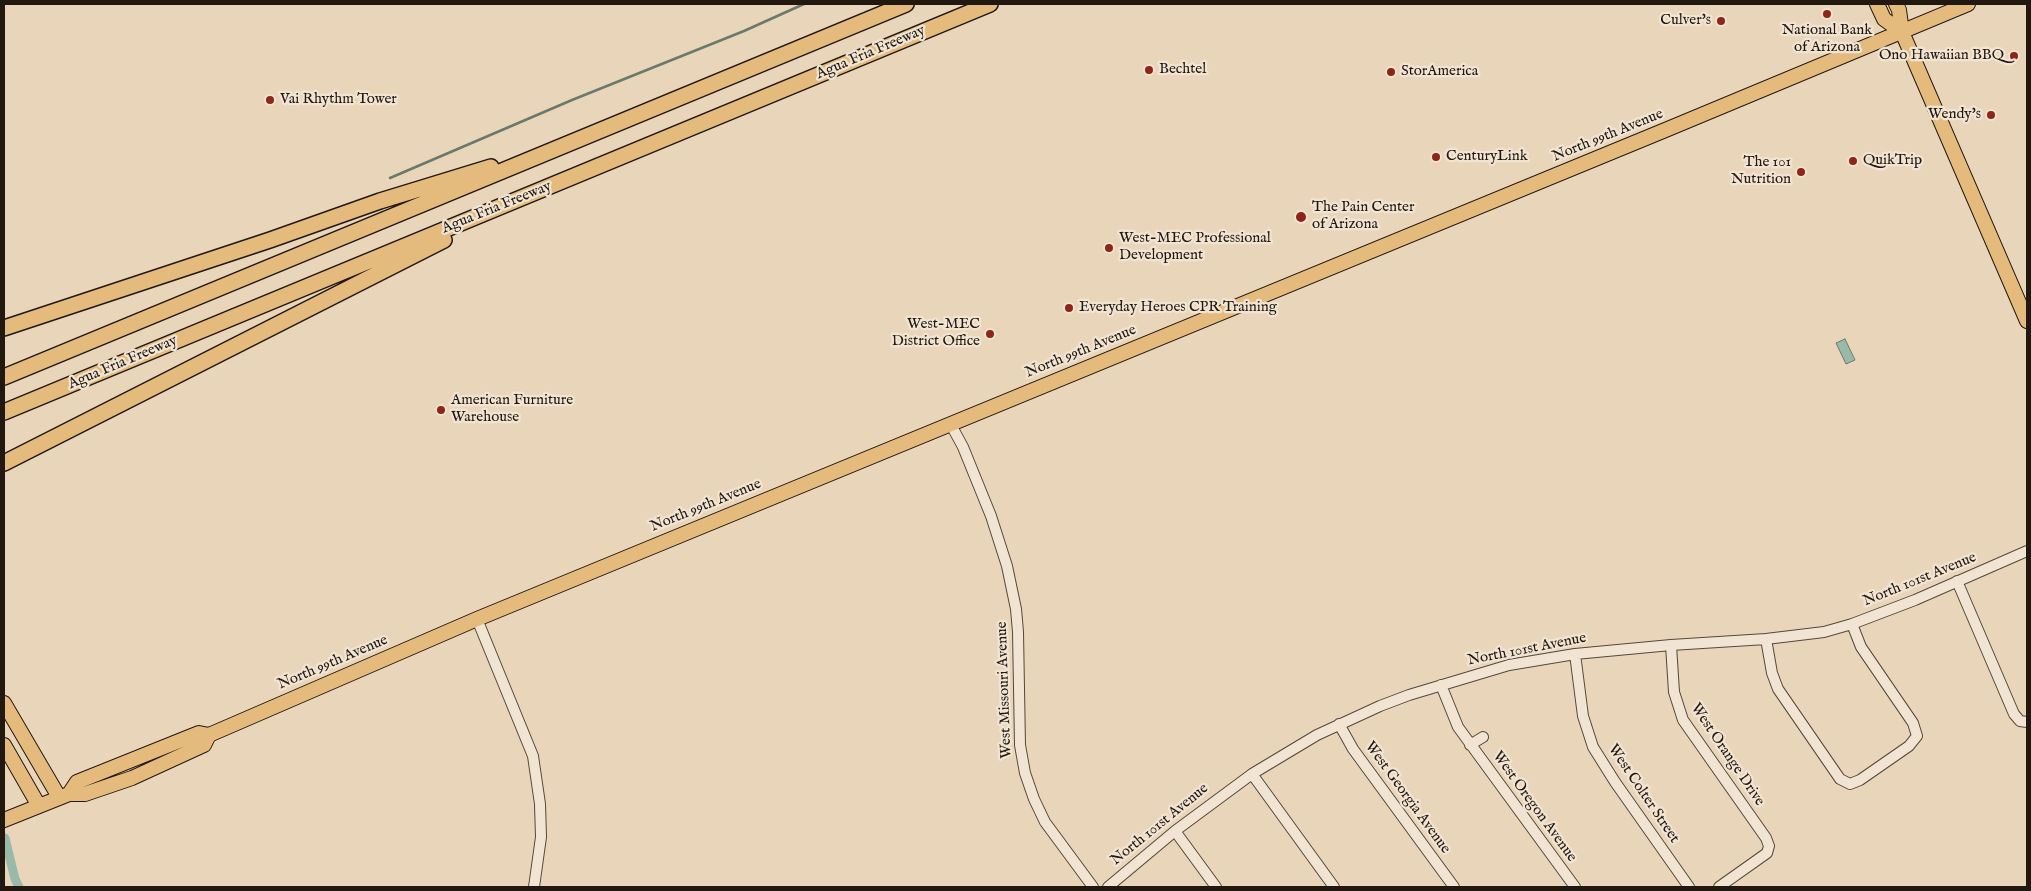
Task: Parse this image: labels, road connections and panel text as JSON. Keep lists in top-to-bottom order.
{
  "streets": {
    "highway": ["Agua Fria Freeway"],
    "main road": ["North 99th Avenue"],
    "street": [
      "North 101st Avenue",
      "West Missouri Avenue",
      "West Orange Drive",
      "West Colter Street",
      "West Georgia Avenue",
      "West Oregon Avenue"
    ]
  },
  "crossings": [
    ["North 99th Avenue", "West Missouri Avenue"],
    ["North 101st Avenue", "West Orange Drive"],
    ["North 101st Avenue", "West Colter Street"],
    ["North 101st Avenue", "West Georgia Avenue"],
    ["North 101st Avenue", "West Oregon Avenue"]
  ],
  "places": [
    "National Bank of Arizona",
    "Culver's",
    "Ono Hawaiian BBQ",
    "Bechtel",
    "StorAmerica",
    "Vai Rhythm Tower",
    "Wendy's",
    "CenturyLink",
    "QuikTrip",
    "The 101 Nutrition",
    "The Pain Center of Arizona",
    "West-MEC Professional Development",
    "Everyday Heroes CPR Training",
    "West-MEC District Office",
    "American Furniture Warehouse"
  ]
}
